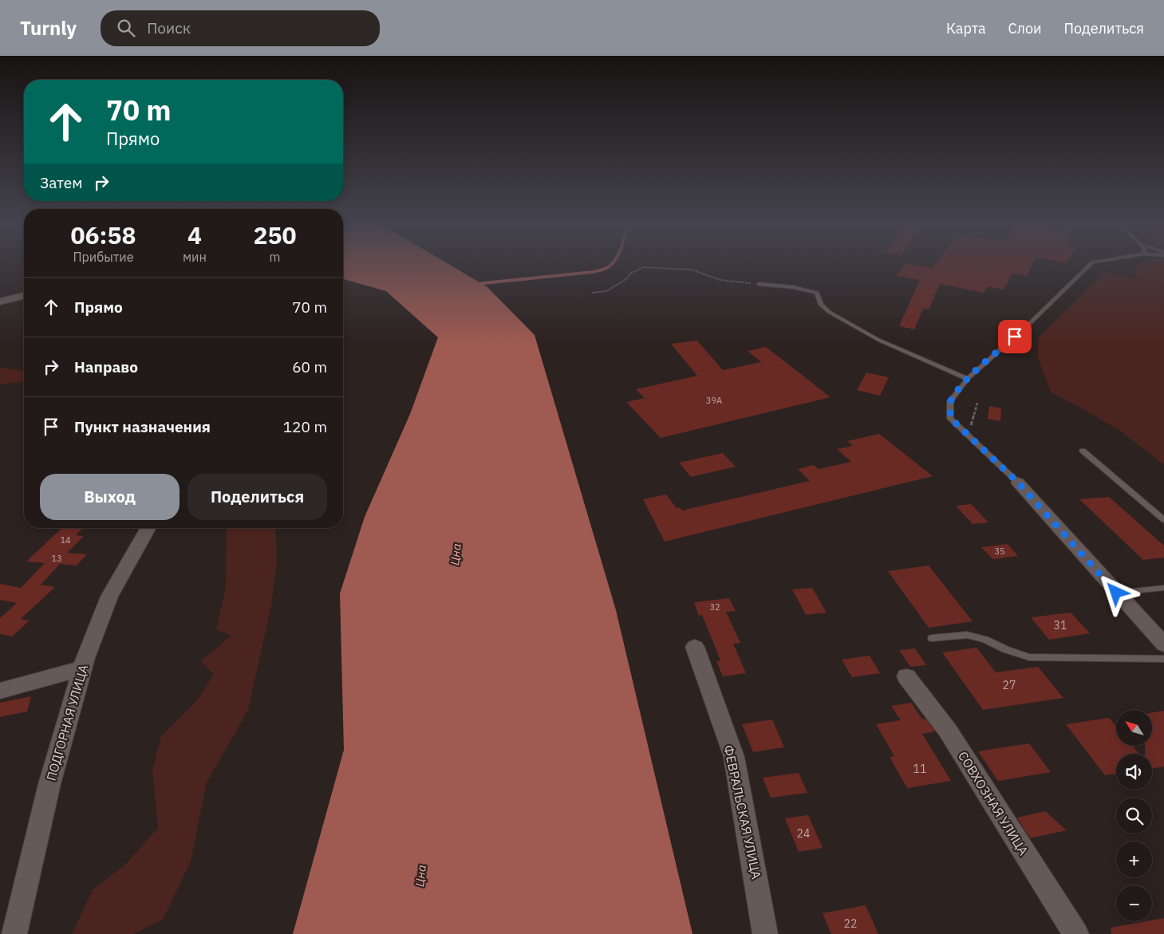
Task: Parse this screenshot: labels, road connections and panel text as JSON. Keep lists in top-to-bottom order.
{
  "streets": {
    "street": ["ПОДГОРНАЯ УЛИЦА", "СОВХОЗНАЯ УЛИЦА", "ФЕВРАЛЬСКАЯ УЛИЦА"]
  },
  "water": ["Цна"],
  "house_numbers": [
    "39А",
    "14",
    "35",
    "13",
    "32",
    "31",
    "27",
    "11",
    "24",
    "22"
  ],
  "north": "top left",
  "page": {
    "header": "Turnly",
    "search": "Поиск",
    "nav": ["Карта", "Слои", "Поделиться"],
    "turn": ["70 m", "Прямо"],
    "then": "Затем",
    "eta": [
      "06:58",
      "Прибытие",
      "4",
      "мин",
      "250",
      "m"
    ],
    "list": [
      {
        "name": "Прямо",
        "value": "70 m"
      },
      {
        "name": "Направо",
        "value": "60 m"
      },
      {
        "name": "Пункт назначения",
        "value": "120 m"
      }
    ],
    "buttons": ["Выход", "Поделиться"],
    "map_buttons": ["+", "−"]
  }
}
